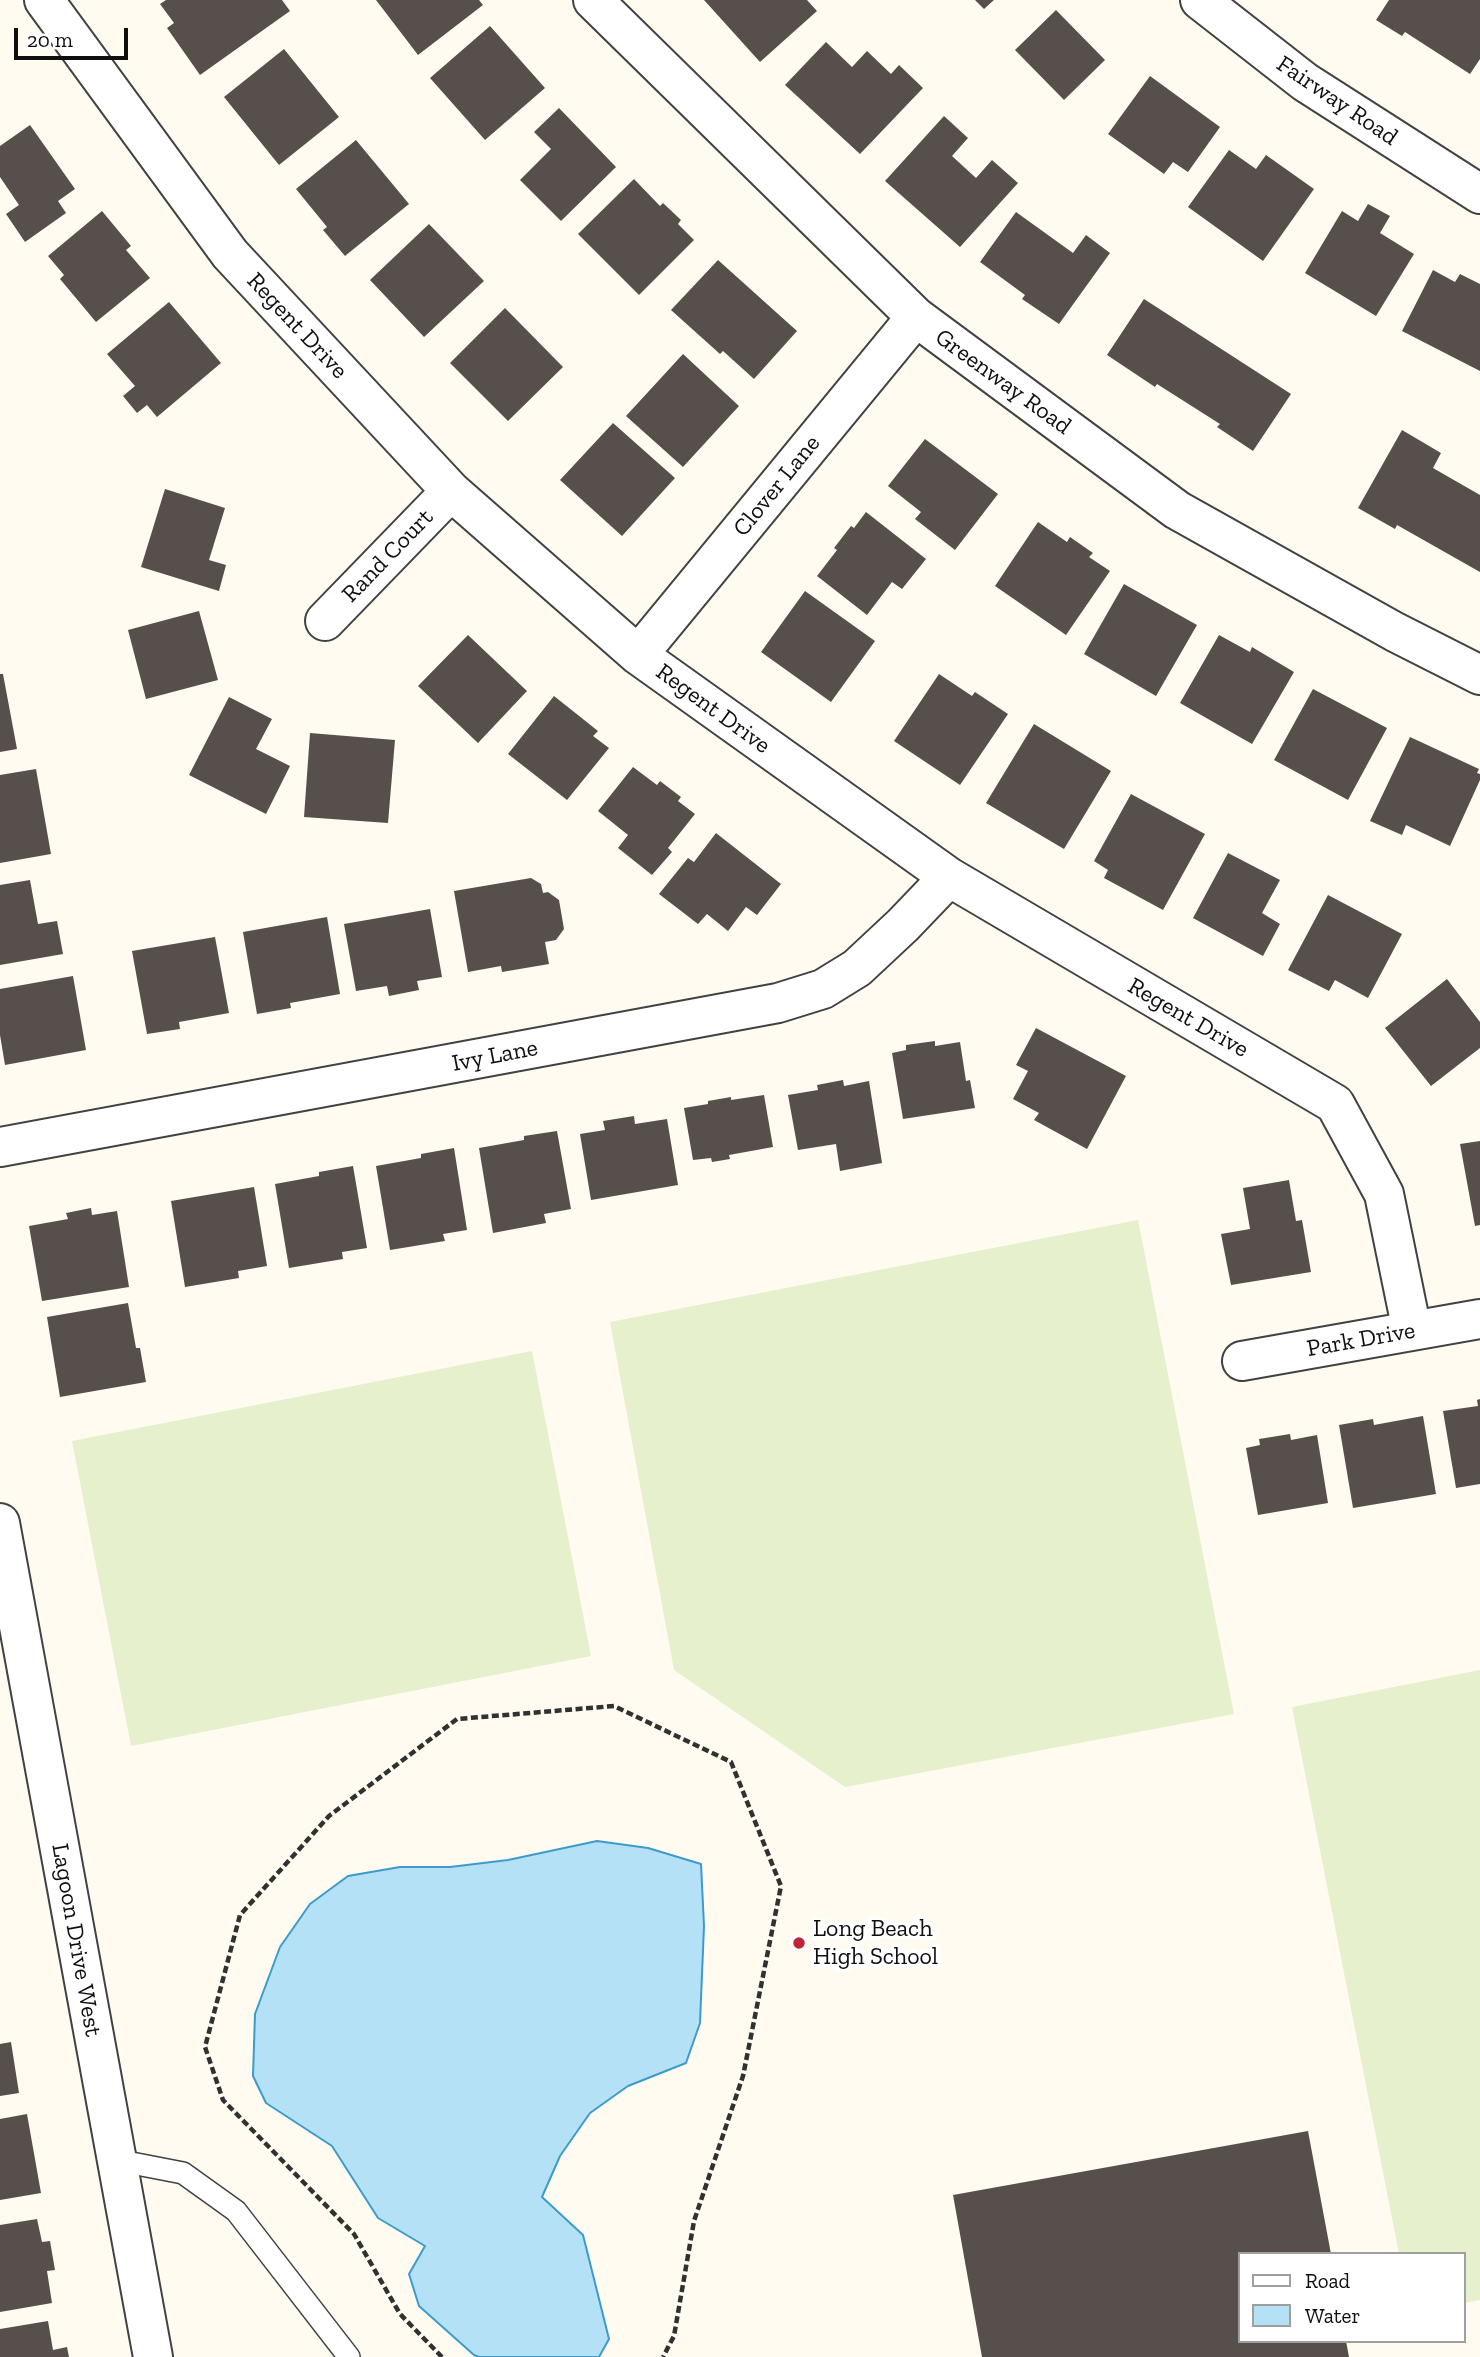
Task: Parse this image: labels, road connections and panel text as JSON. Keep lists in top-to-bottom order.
{
  "streets": {
    "street": [
      "Fairway Road",
      "Regent Drive",
      "Greenway Road",
      "Clover Lane",
      "Rand Court",
      "Ivy Lane",
      "Park Drive",
      "Lagoon Drive West"
    ]
  },
  "crossings": [
    ["Regent Drive", "Clover Lane"],
    ["Regent Drive", "Rand Court"],
    ["Regent Drive", "Ivy Lane"],
    ["Regent Drive", "Park Drive"],
    ["Greenway Road", "Clover Lane"]
  ],
  "places": ["Long Beach High School"],
  "legend": ["Road", "Water"],
  "scale_bar": "20 m"
}
